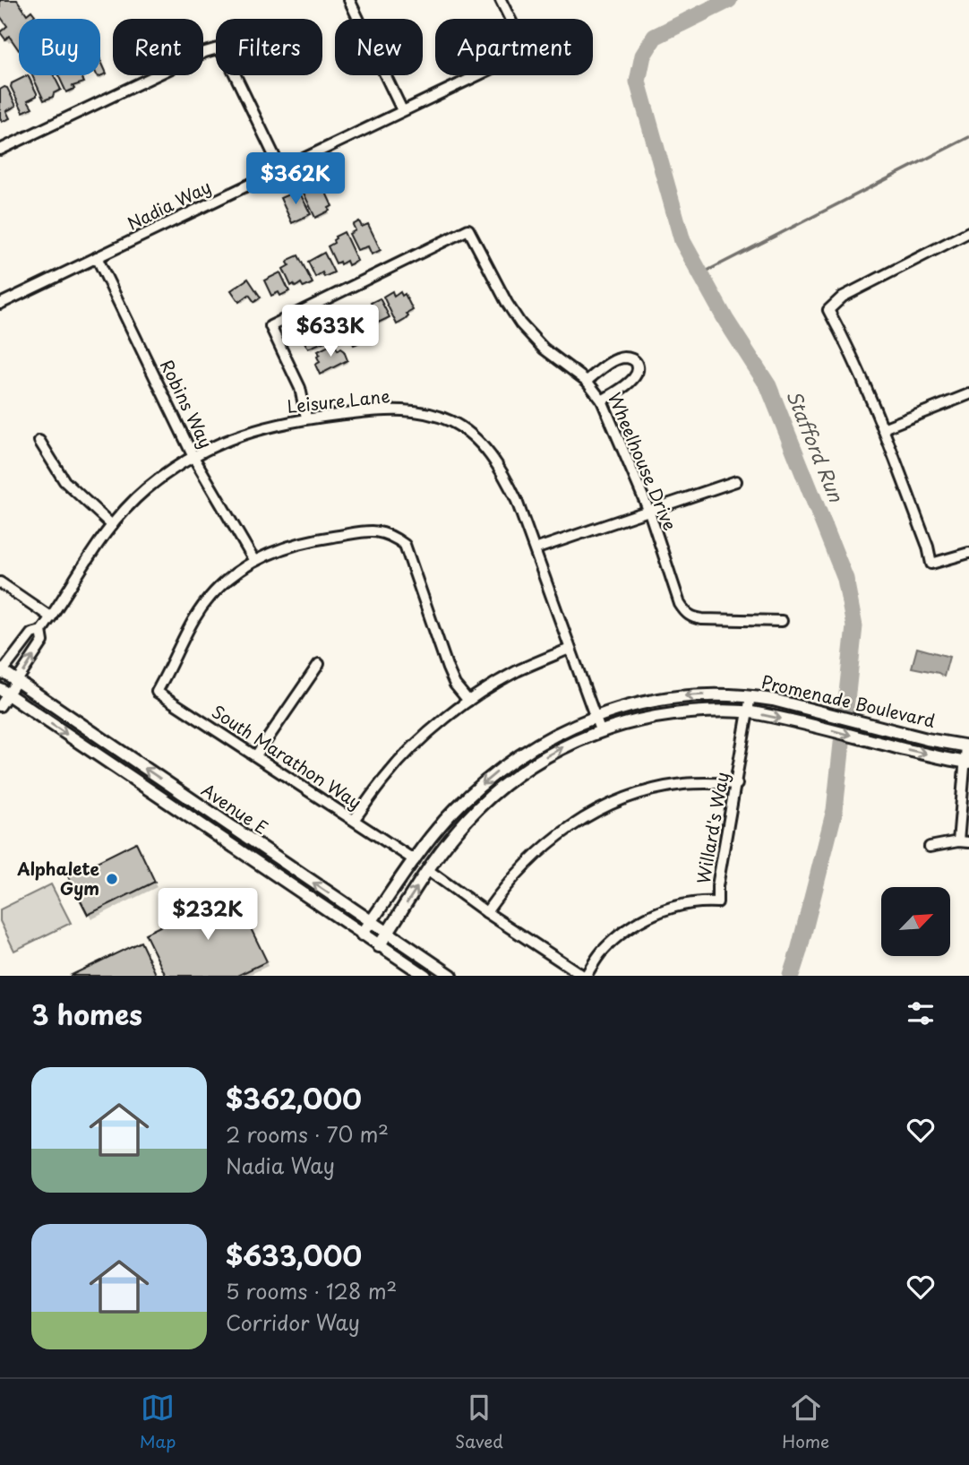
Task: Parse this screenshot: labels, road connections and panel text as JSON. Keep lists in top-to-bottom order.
{
  "streets": {
    "street": [
      "Nadia Way",
      "Leisure Lane",
      "Robins Way",
      "Wheelhouse Drive",
      "Promenade Boulevard",
      "South Marathon Way",
      "Avenue E",
      "Willard's Way"
    ]
  },
  "crossings": [
    ["Nadia Way", "Robins Way"],
    ["Leisure Lane", "Robins Way"],
    ["Leisure Lane", "Wheelhouse Drive"],
    ["Leisure Lane", "Promenade Boulevard"],
    ["Leisure Lane", "Avenue E"],
    ["Robins Way", "South Marathon Way"],
    ["Promenade Boulevard", "South Marathon Way"],
    ["Promenade Boulevard", "Avenue E"],
    ["Promenade Boulevard", "Willard's Way"]
  ],
  "water": ["Stafford Run"],
  "places": ["Alphalete Gym"],
  "north": "top right",
  "page": {
    "chip": [
      "Buy",
      "Rent",
      "Filters",
      "New",
      "Apartment"
    ],
    "price": ["$362K", "$633K", "$232K"],
    "heading": "3 homes",
    "list": [
      {
        "name": "$362,000",
        "note": "2 rooms · 70 m² · Nadia Way"
      },
      {
        "name": "$633,000",
        "note": "5 rooms · 128 m² · Corridor Way"
      }
    ],
    "tabs": ["Map", "Saved", "Home"]
  }
}
